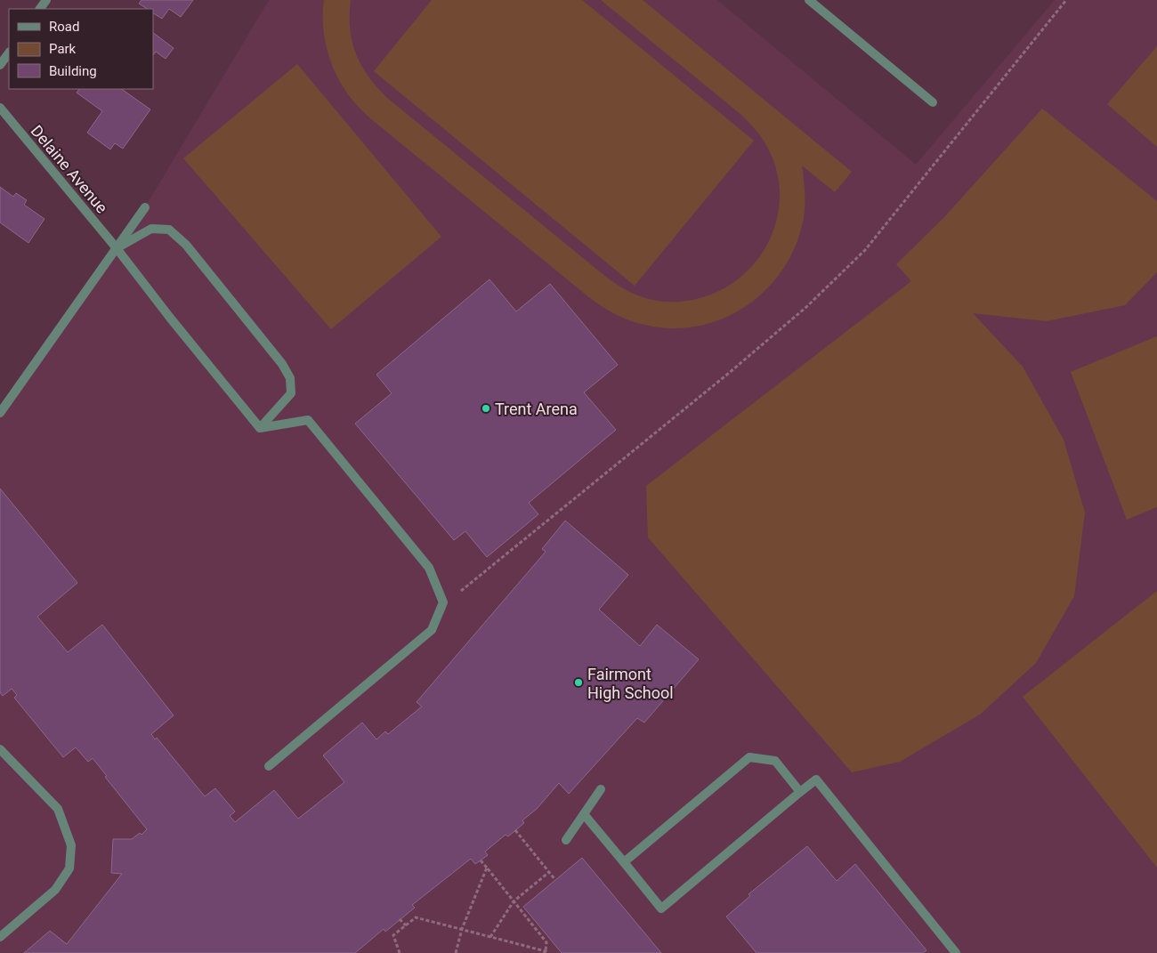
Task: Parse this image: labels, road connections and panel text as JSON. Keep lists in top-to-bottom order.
{
  "streets": {
    "street": ["Delaine Avenue"]
  },
  "places": ["Trent Arena", "Fairmont High School"],
  "legend": ["Road", "Park", "Building"]
}
